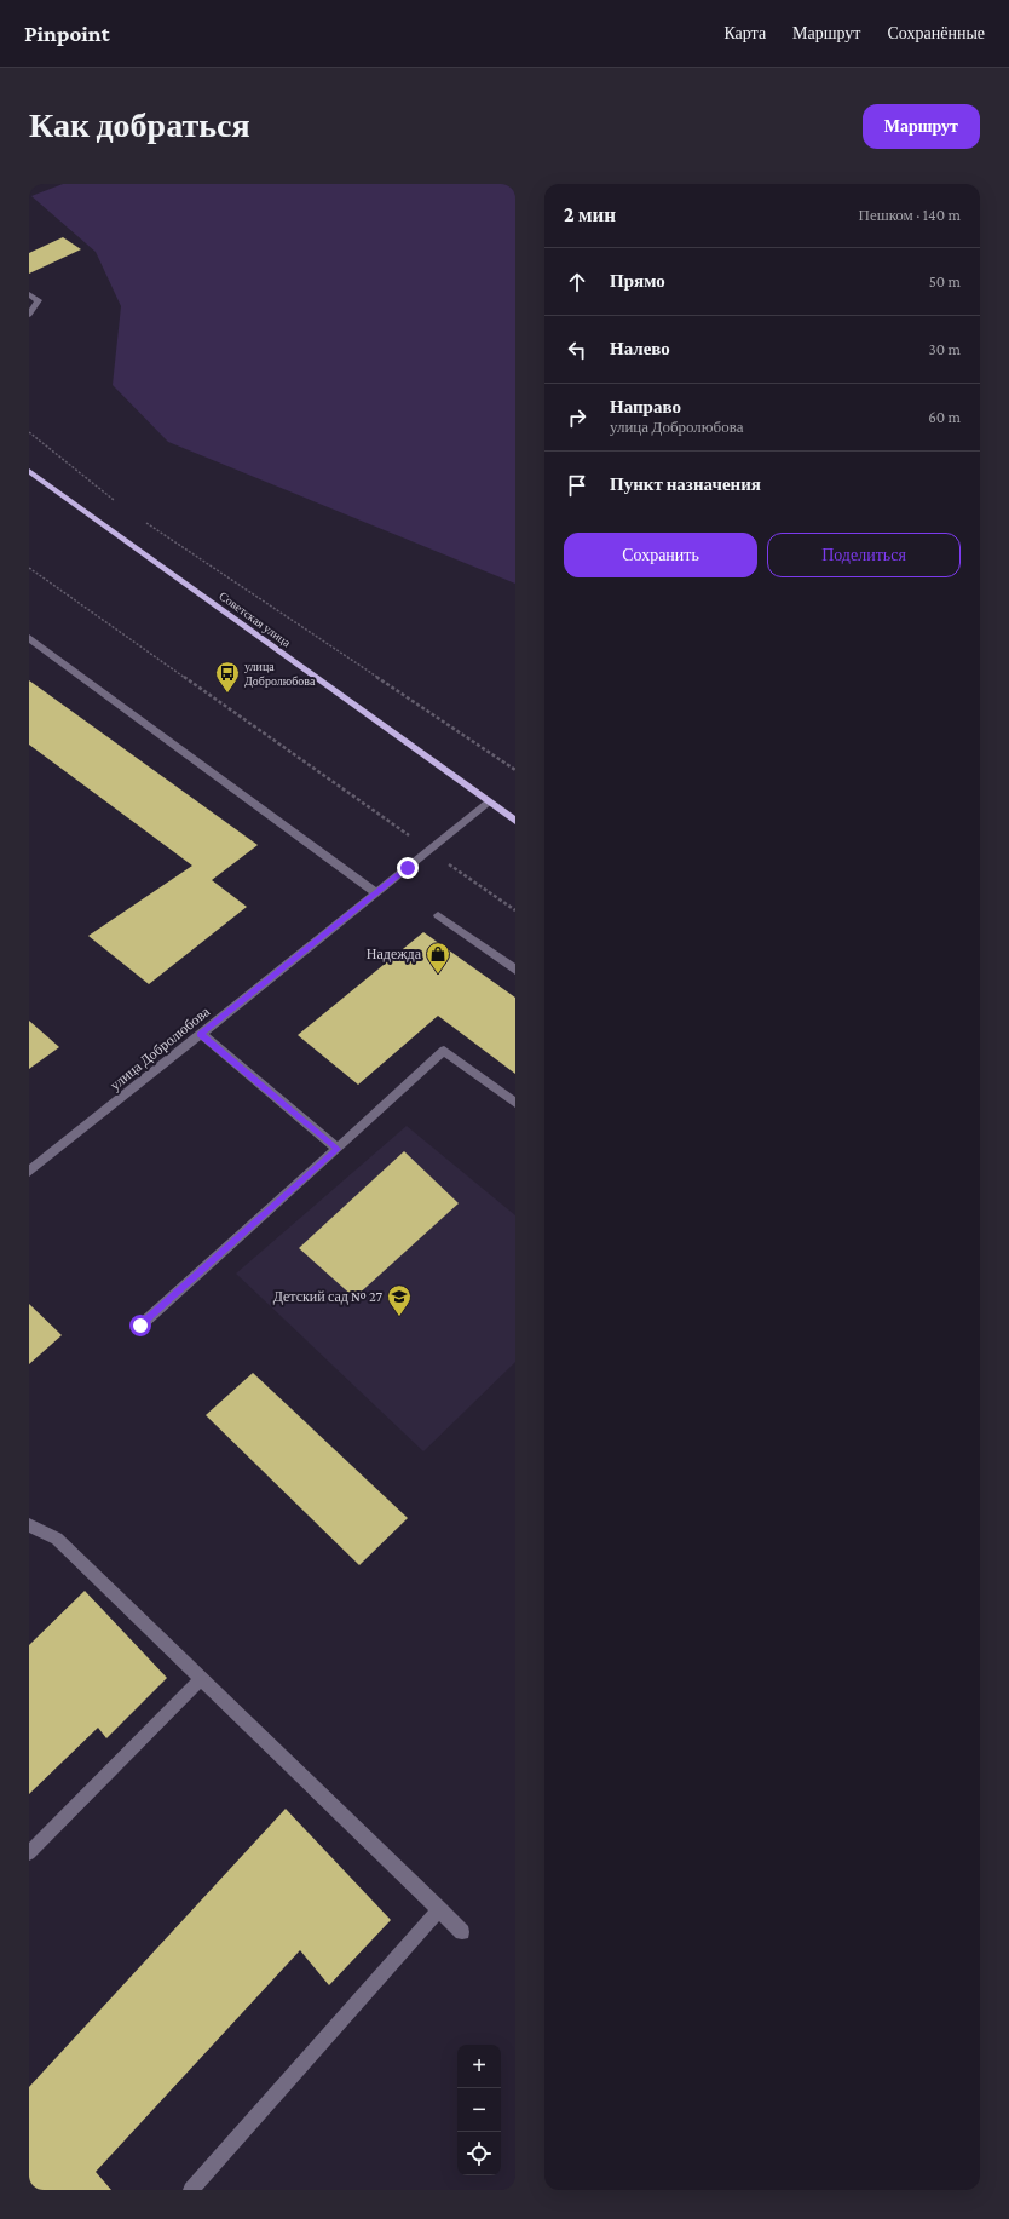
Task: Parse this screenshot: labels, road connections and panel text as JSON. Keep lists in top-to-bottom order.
{
  "streets": {
    "main road": ["Советская улица"],
    "street": ["улица Добролюбова"]
  },
  "crossings": [
    ["Советская улица", "улица Добролюбова"]
  ],
  "places": {
    "bus stop": ["улица Добролюбова"],
    "shop": ["Надежда"],
    "school or university": ["Детский сад № 27"]
  },
  "page": {
    "header": "Pinpoint",
    "nav": ["Карта", "Маршрут", "Сохранённые"],
    "buttons": [
      "Маршрут",
      ["Сохранить", "Поделиться"]
    ],
    "title": "Как добраться",
    "heading": ["2 мин", "Пешком · 140 m"],
    "list": [
      ["Прямо", "50 m"],
      ["Налево", "30 m"],
      ["Направо", "улица Добролюбова", "60 m"],
      "Пункт назначения"
    ],
    "map_buttons": ["+", "−"]
  }
}
